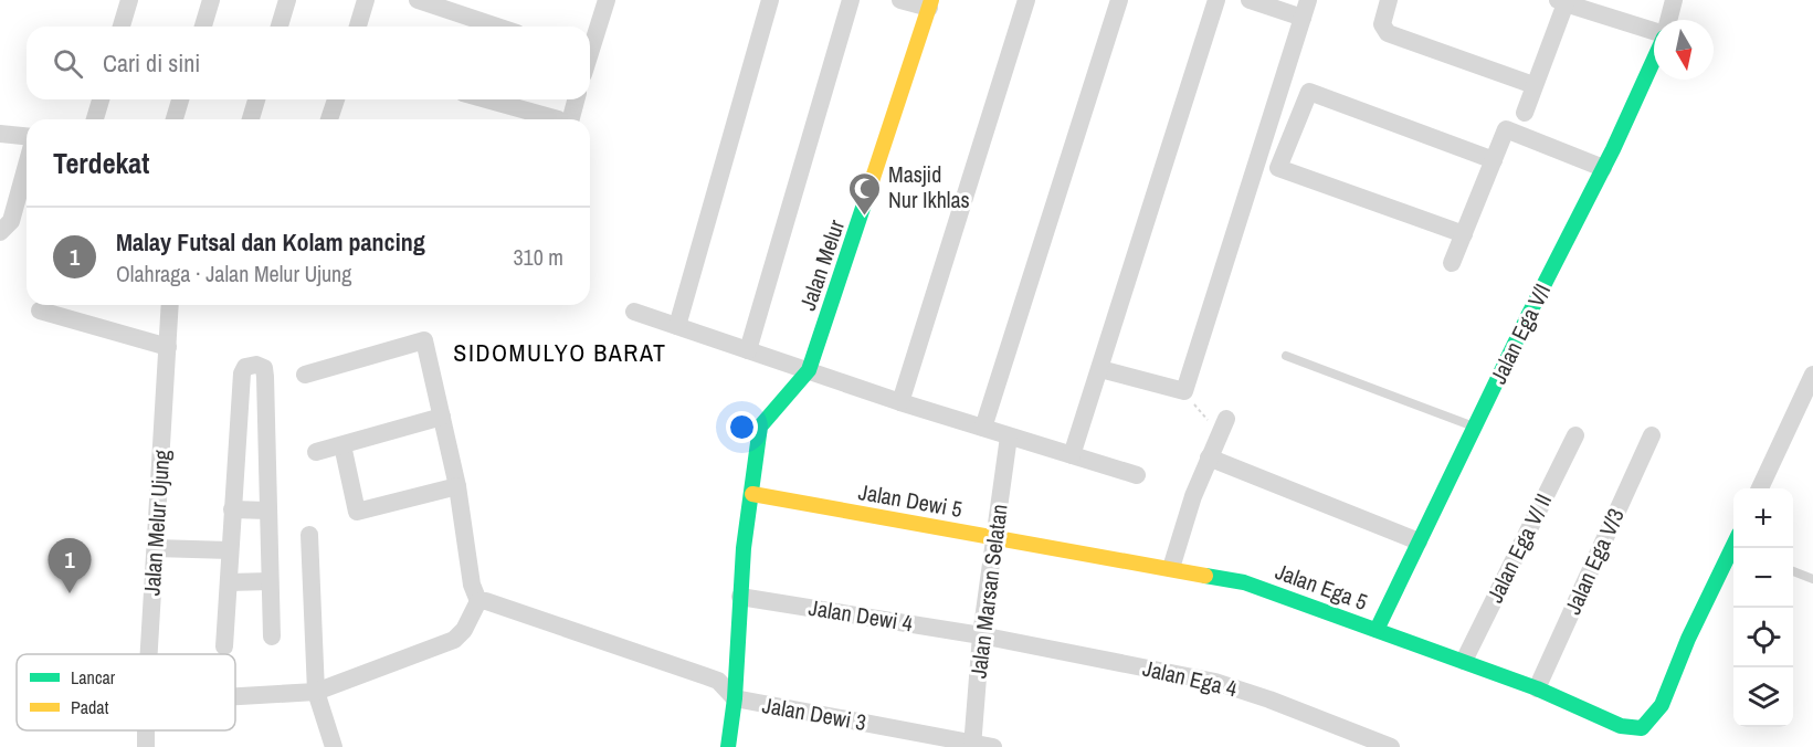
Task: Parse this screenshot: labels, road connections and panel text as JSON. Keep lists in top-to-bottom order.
{
  "streets": {
    "street": [
      "Jalan Melur",
      "Jalan Ega V/I",
      "Jalan Dewi 5",
      "Jalan Melur Ujung",
      "Jalan Ega V/ II",
      "Jalan Ega V/3",
      "Jalan Ega 5",
      "Jalan Marsan Selatan",
      "Jalan Dewi 4",
      "Jalan Ega 4",
      "Jalan Dewi 3"
    ]
  },
  "crossings": [
    ["Jalan Melur", "Jalan Dewi 5"],
    ["Jalan Melur", "Jalan Dewi 4"],
    ["Jalan Melur", "Jalan Dewi 3"],
    ["Jalan Ega V/I", "Jalan Ega 5"],
    ["Jalan Dewi 5", "Jalan Ega 5"],
    ["Jalan Dewi 5", "Jalan Marsan Selatan"],
    ["Jalan Ega V/ II", "Jalan Ega 5"],
    ["Jalan Ega V/3", "Jalan Ega 5"],
    ["Jalan Ega 5", "Jalan Marsan Selatan"],
    ["Jalan Marsan Selatan", "Jalan Dewi 4"],
    ["Jalan Marsan Selatan", "Jalan Ega 4"],
    ["Jalan Marsan Selatan", "Jalan Dewi 3"],
    ["Jalan Dewi 4", "Jalan Ega 4"]
  ],
  "districts": ["SIDOMULYO BARAT"],
  "places": {
    "mosque": ["Masjid Nur Ikhlas"]
  },
  "legend": ["Lancar", "Padat"],
  "north": "bottom",
  "page": {
    "search": "Cari di sini",
    "heading": "Terdekat",
    "list": [
      {
        "mark": "1",
        "name": "Malay Futsal dan Kolam pancing",
        "note": "Olahraga · Jalan Melur Ujung",
        "value": "310 m"
      }
    ],
    "map_buttons": ["+", "−"],
    "pins": "1"
  }
}
